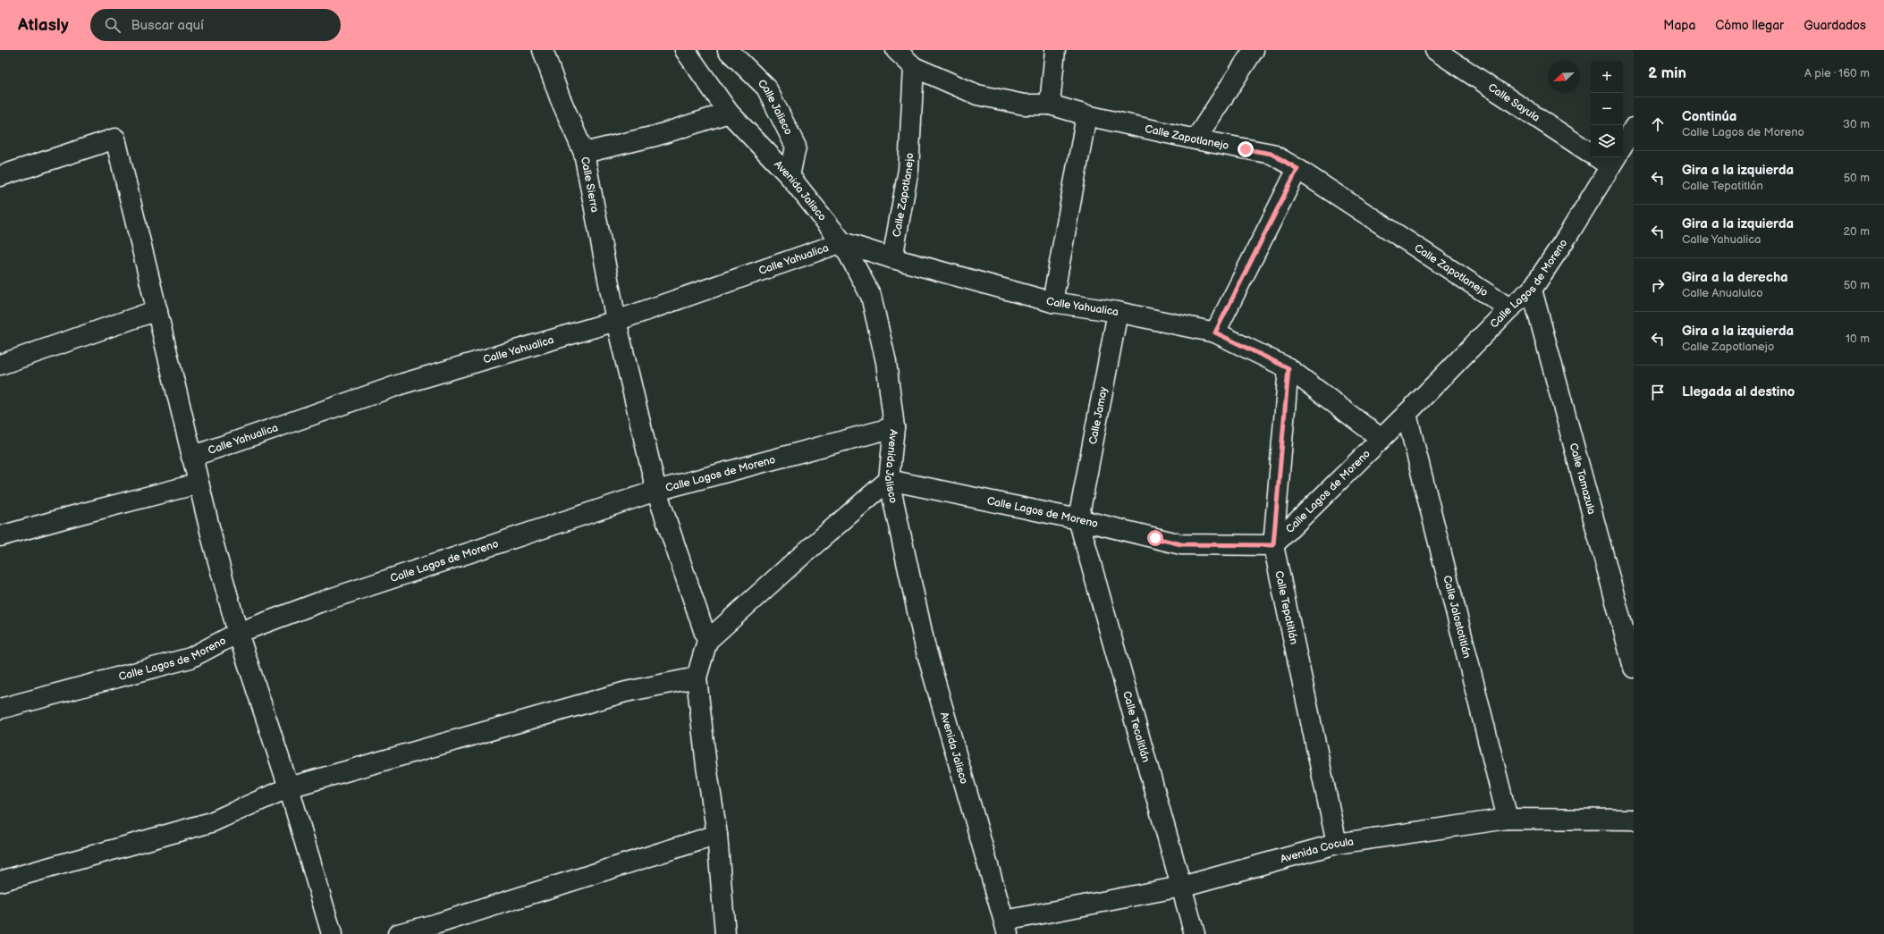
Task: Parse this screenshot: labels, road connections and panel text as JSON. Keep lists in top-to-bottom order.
{
  "streets": {
    "street": [
      "Calle Sayula",
      "Calle Jalisco",
      "Calle Zapotlanejo",
      "Calle Sierra",
      "Avenida Jalisco",
      "Calle Yahualica",
      "Calle Lagos de Moreno",
      "Calle Jamay",
      "Calle Tamazula",
      "Calle Tepatitlán",
      "Calle Jalostotitlán",
      "Calle Tecalitlán",
      "Avenida Cocula"
    ]
  },
  "crossings": [
    ["Calle Jalisco", "Avenida Jalisco"],
    ["Calle Zapotlanejo", "Calle Yahualica"],
    ["Calle Zapotlanejo", "Calle Lagos de Moreno"],
    ["Calle Sierra", "Avenida Jalisco"],
    ["Calle Sierra", "Calle Yahualica"],
    ["Calle Sierra", "Calle Lagos de Moreno"],
    ["Avenida Jalisco", "Calle Yahualica"],
    ["Avenida Jalisco", "Calle Lagos de Moreno"],
    ["Avenida Jalisco", "Avenida Cocula"],
    ["Calle Yahualica", "Calle Lagos de Moreno"],
    ["Calle Yahualica", "Calle Jamay"],
    ["Calle Yahualica", "Calle Tepatitlán"],
    ["Calle Lagos de Moreno", "Calle Jamay"],
    ["Calle Lagos de Moreno", "Calle Tamazula"],
    ["Calle Lagos de Moreno", "Calle Tepatitlán"],
    ["Calle Lagos de Moreno", "Calle Jalostotitlán"],
    ["Calle Lagos de Moreno", "Calle Tecalitlán"],
    ["Calle Jamay", "Calle Tecalitlán"],
    ["Calle Tepatitlán", "Avenida Cocula"],
    ["Calle Jalostotitlán", "Avenida Cocula"],
    ["Calle Tecalitlán", "Avenida Cocula"]
  ],
  "north": "bottom left",
  "page": {
    "header": "Atlasly",
    "search": "Buscar aquí",
    "nav": ["Mapa", "Cómo llegar", "Guardados"],
    "heading": ["2 min", "A pie · 160 m"],
    "map_buttons": ["+", "−"],
    "list": [
      ["Continúa", "Calle Lagos de Moreno", "30 m"],
      ["Gira a la izquierda", "Calle Tepatitlán", "50 m"],
      ["Gira a la izquierda", "Calle Yahualica", "20 m"],
      ["Gira a la derecha", "Calle Anualulco", "50 m"],
      ["Gira a la izquierda", "Calle Zapotlanejo", "10 m"],
      "Llegada al destino"
    ]
  }
}
